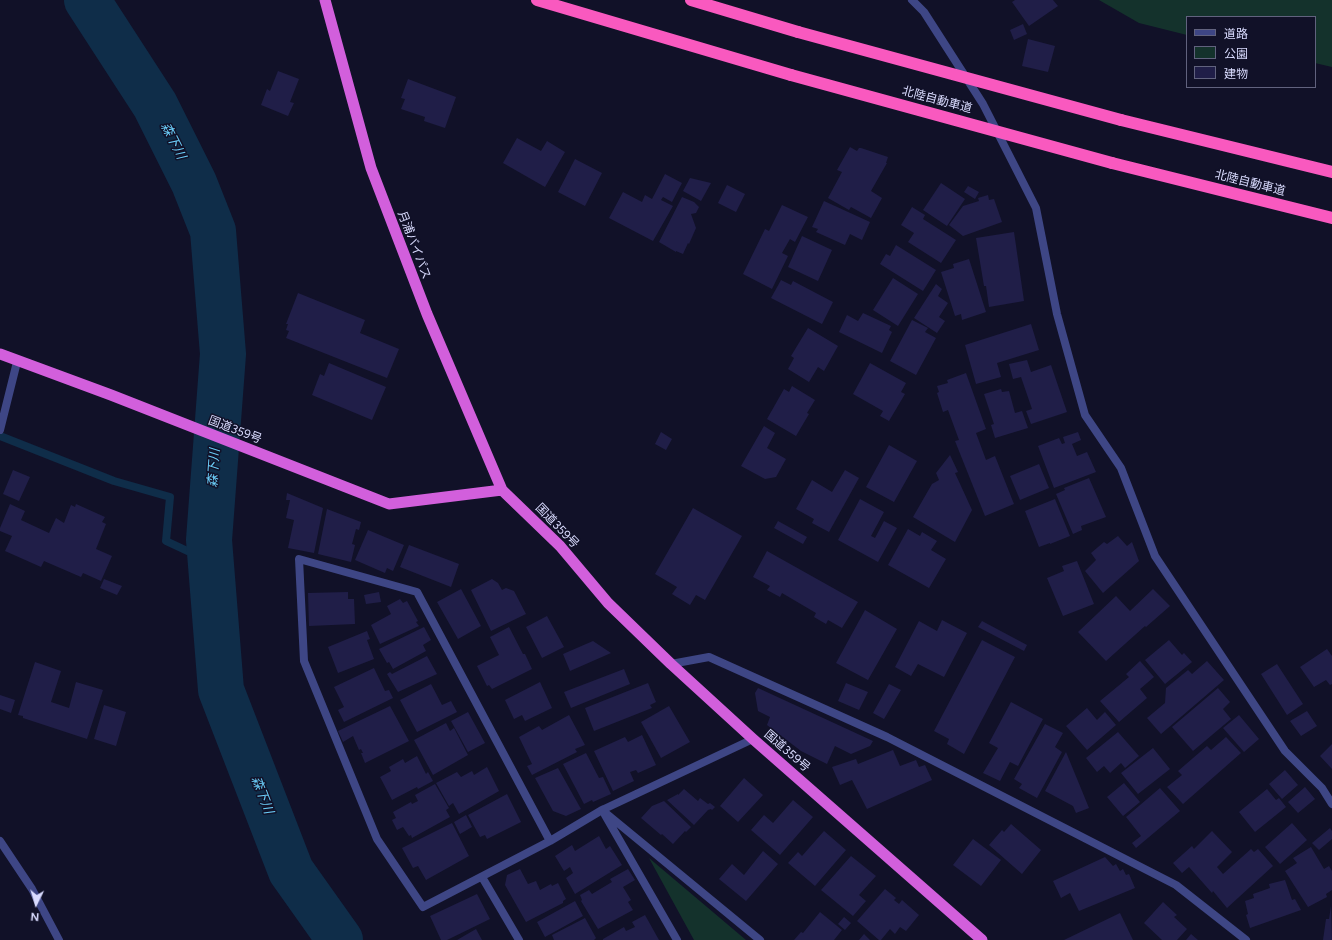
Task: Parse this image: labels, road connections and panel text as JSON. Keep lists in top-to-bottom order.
{
  "streets": {
    "highway": ["北陸自動車道", "月浦バイパス", "国道359号"]
  },
  "crossings": [
    ["月浦バイパス", "国道359号"]
  ],
  "water": ["森下川"],
  "legend": ["道路", "公園", "建物"],
  "north": "bottom"
}
